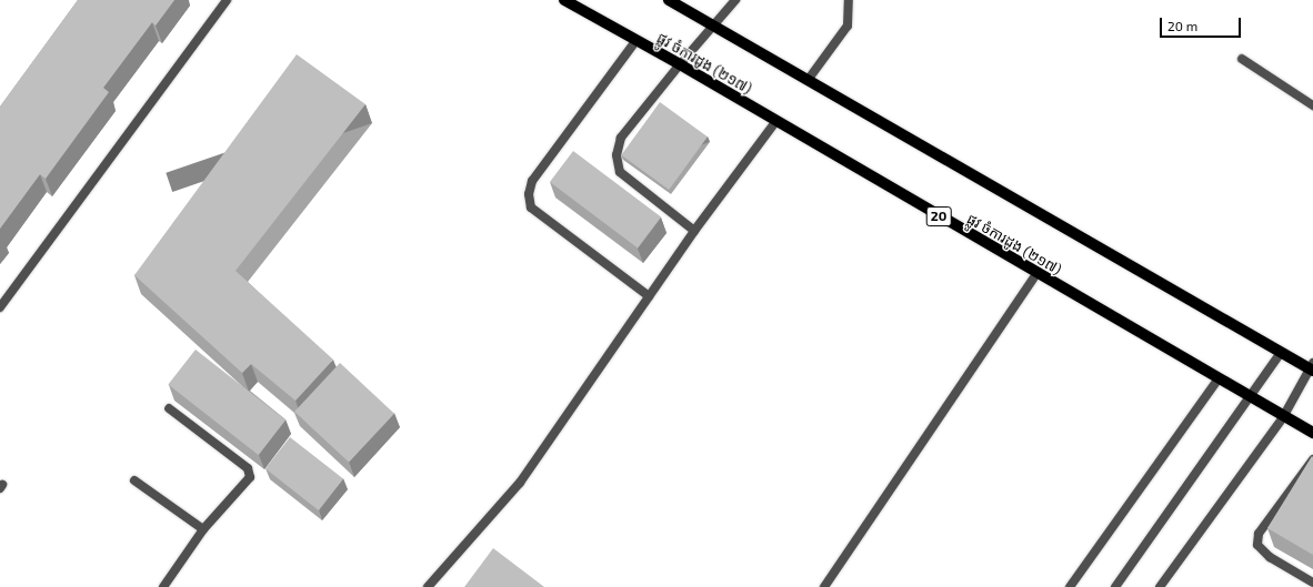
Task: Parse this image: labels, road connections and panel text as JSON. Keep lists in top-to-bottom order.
{
  "streets": {
    "main road": ["ផ្លូវ ចំការដូង (២១៧)", "20"]
  },
  "scale_bar": "20 m"
}
